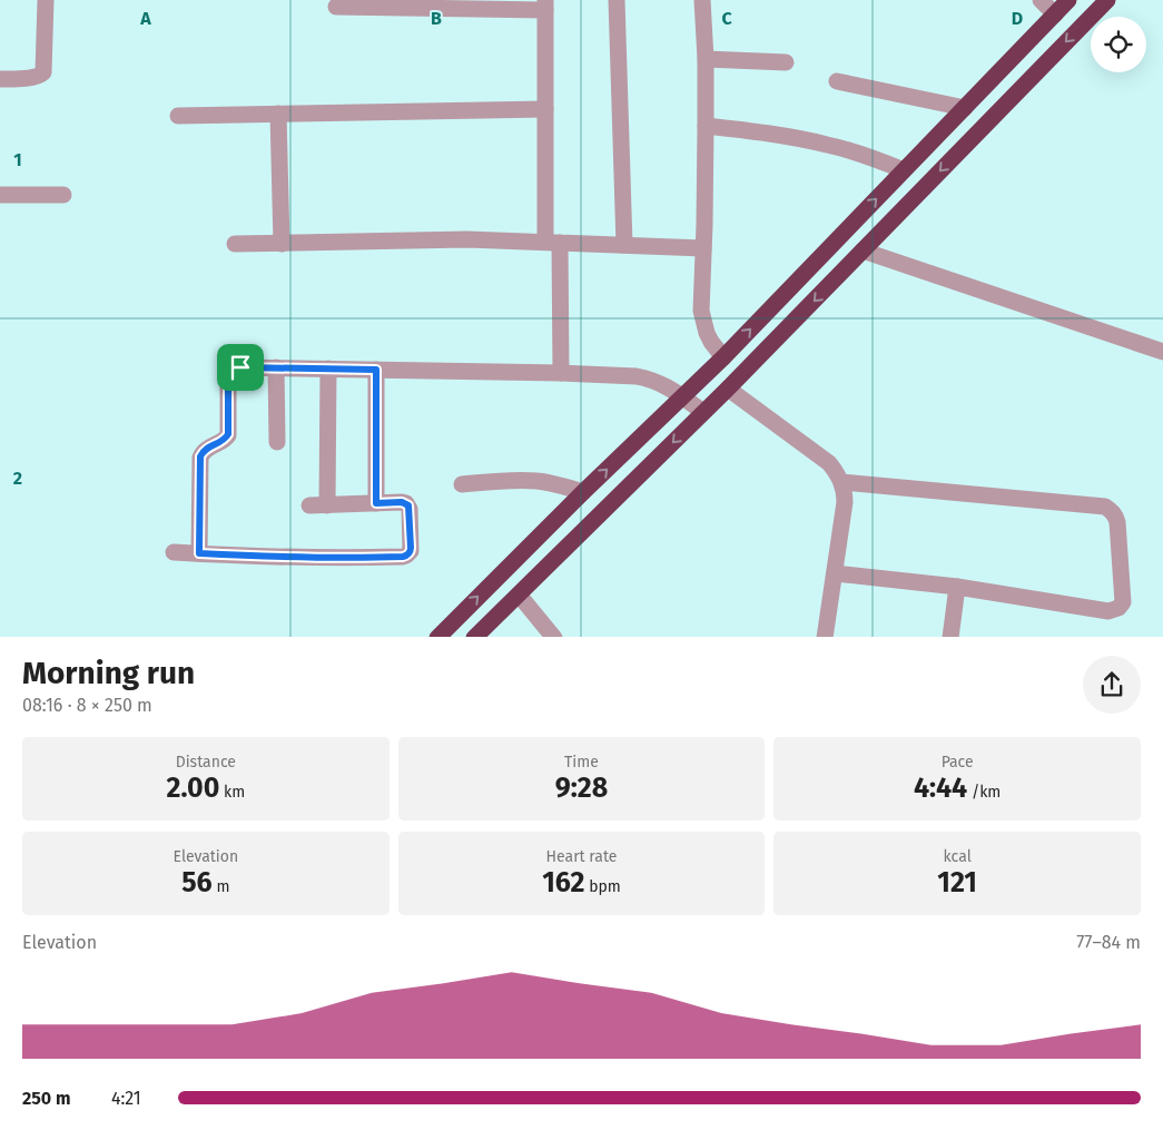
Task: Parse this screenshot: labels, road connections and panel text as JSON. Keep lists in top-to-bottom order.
{
  "page": {
    "heading": ["Morning run", "08:16 · 8 × 250 m"],
    "stats": [
      ["Distance", "2.00 km"],
      ["Time", "9:28"],
      ["Pace", "4:44 /km"],
      ["Elevation", "56 m"],
      ["Heart rate", "162 bpm"],
      ["kcal", "121"]
    ],
    "chart": ["Elevation", "77–84 m"],
    "list": [
      {
        "name": "250 m",
        "note": "4:21"
      }
    ]
  },
  "grid": {
    "columns": [
      "A",
      "B",
      "C",
      "D"
    ],
    "rows": ["1", "2"]
  }
}
